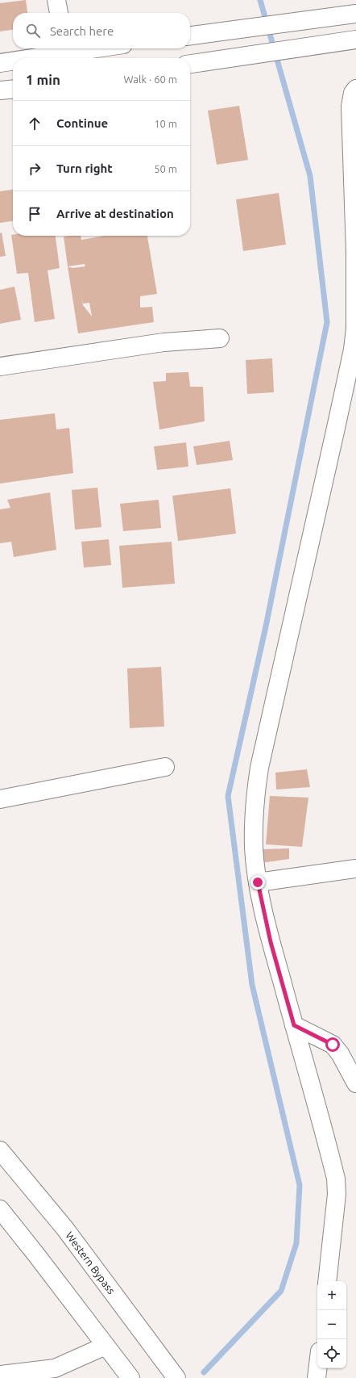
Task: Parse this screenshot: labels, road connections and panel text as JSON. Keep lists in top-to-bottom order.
{
  "streets": {
    "street": ["Western Bypass"]
  },
  "page": {
    "search": "Search here",
    "heading": ["1 min", "Walk · 60 m"],
    "list": [
      ["Continue", "10 m"],
      ["Turn right", "50 m"],
      "Arrive at destination"
    ],
    "map_buttons": ["+", "−"]
  }
}
